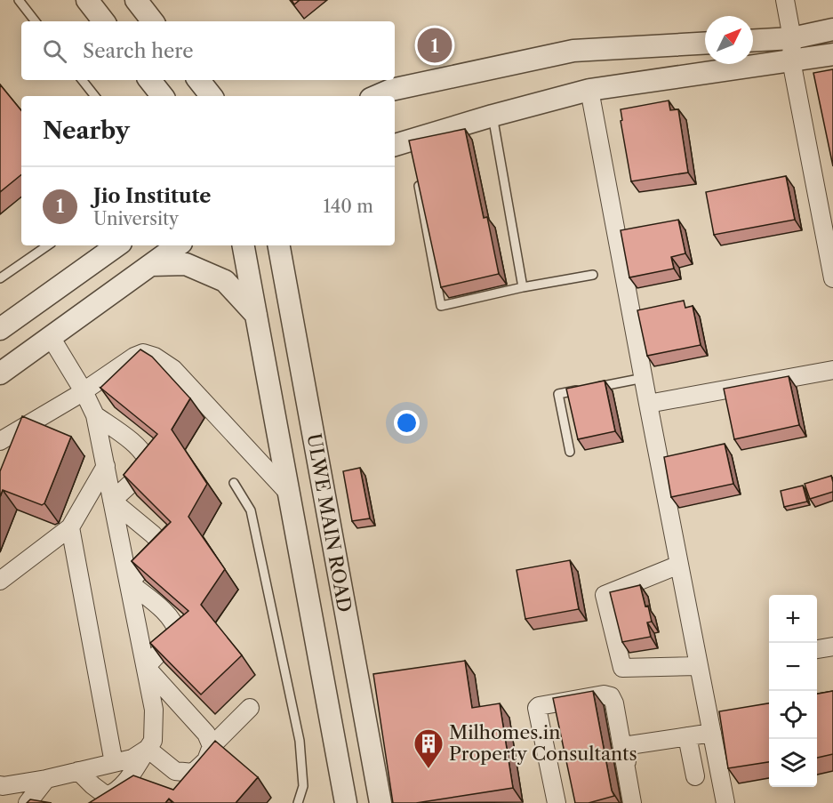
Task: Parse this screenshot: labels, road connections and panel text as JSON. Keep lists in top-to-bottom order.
{
  "streets": {
    "street": ["ULWE MAIN ROAD"]
  },
  "places": {
    "building": ["Milhomes.in Property Consultants"]
  },
  "north": "top right",
  "page": {
    "search": "Search here",
    "pins": "1",
    "heading": "Nearby",
    "list": [
      {
        "mark": "1",
        "name": "Jio Institute",
        "note": "University",
        "value": "140 m"
      }
    ],
    "map_buttons": ["+", "−"]
  }
}
